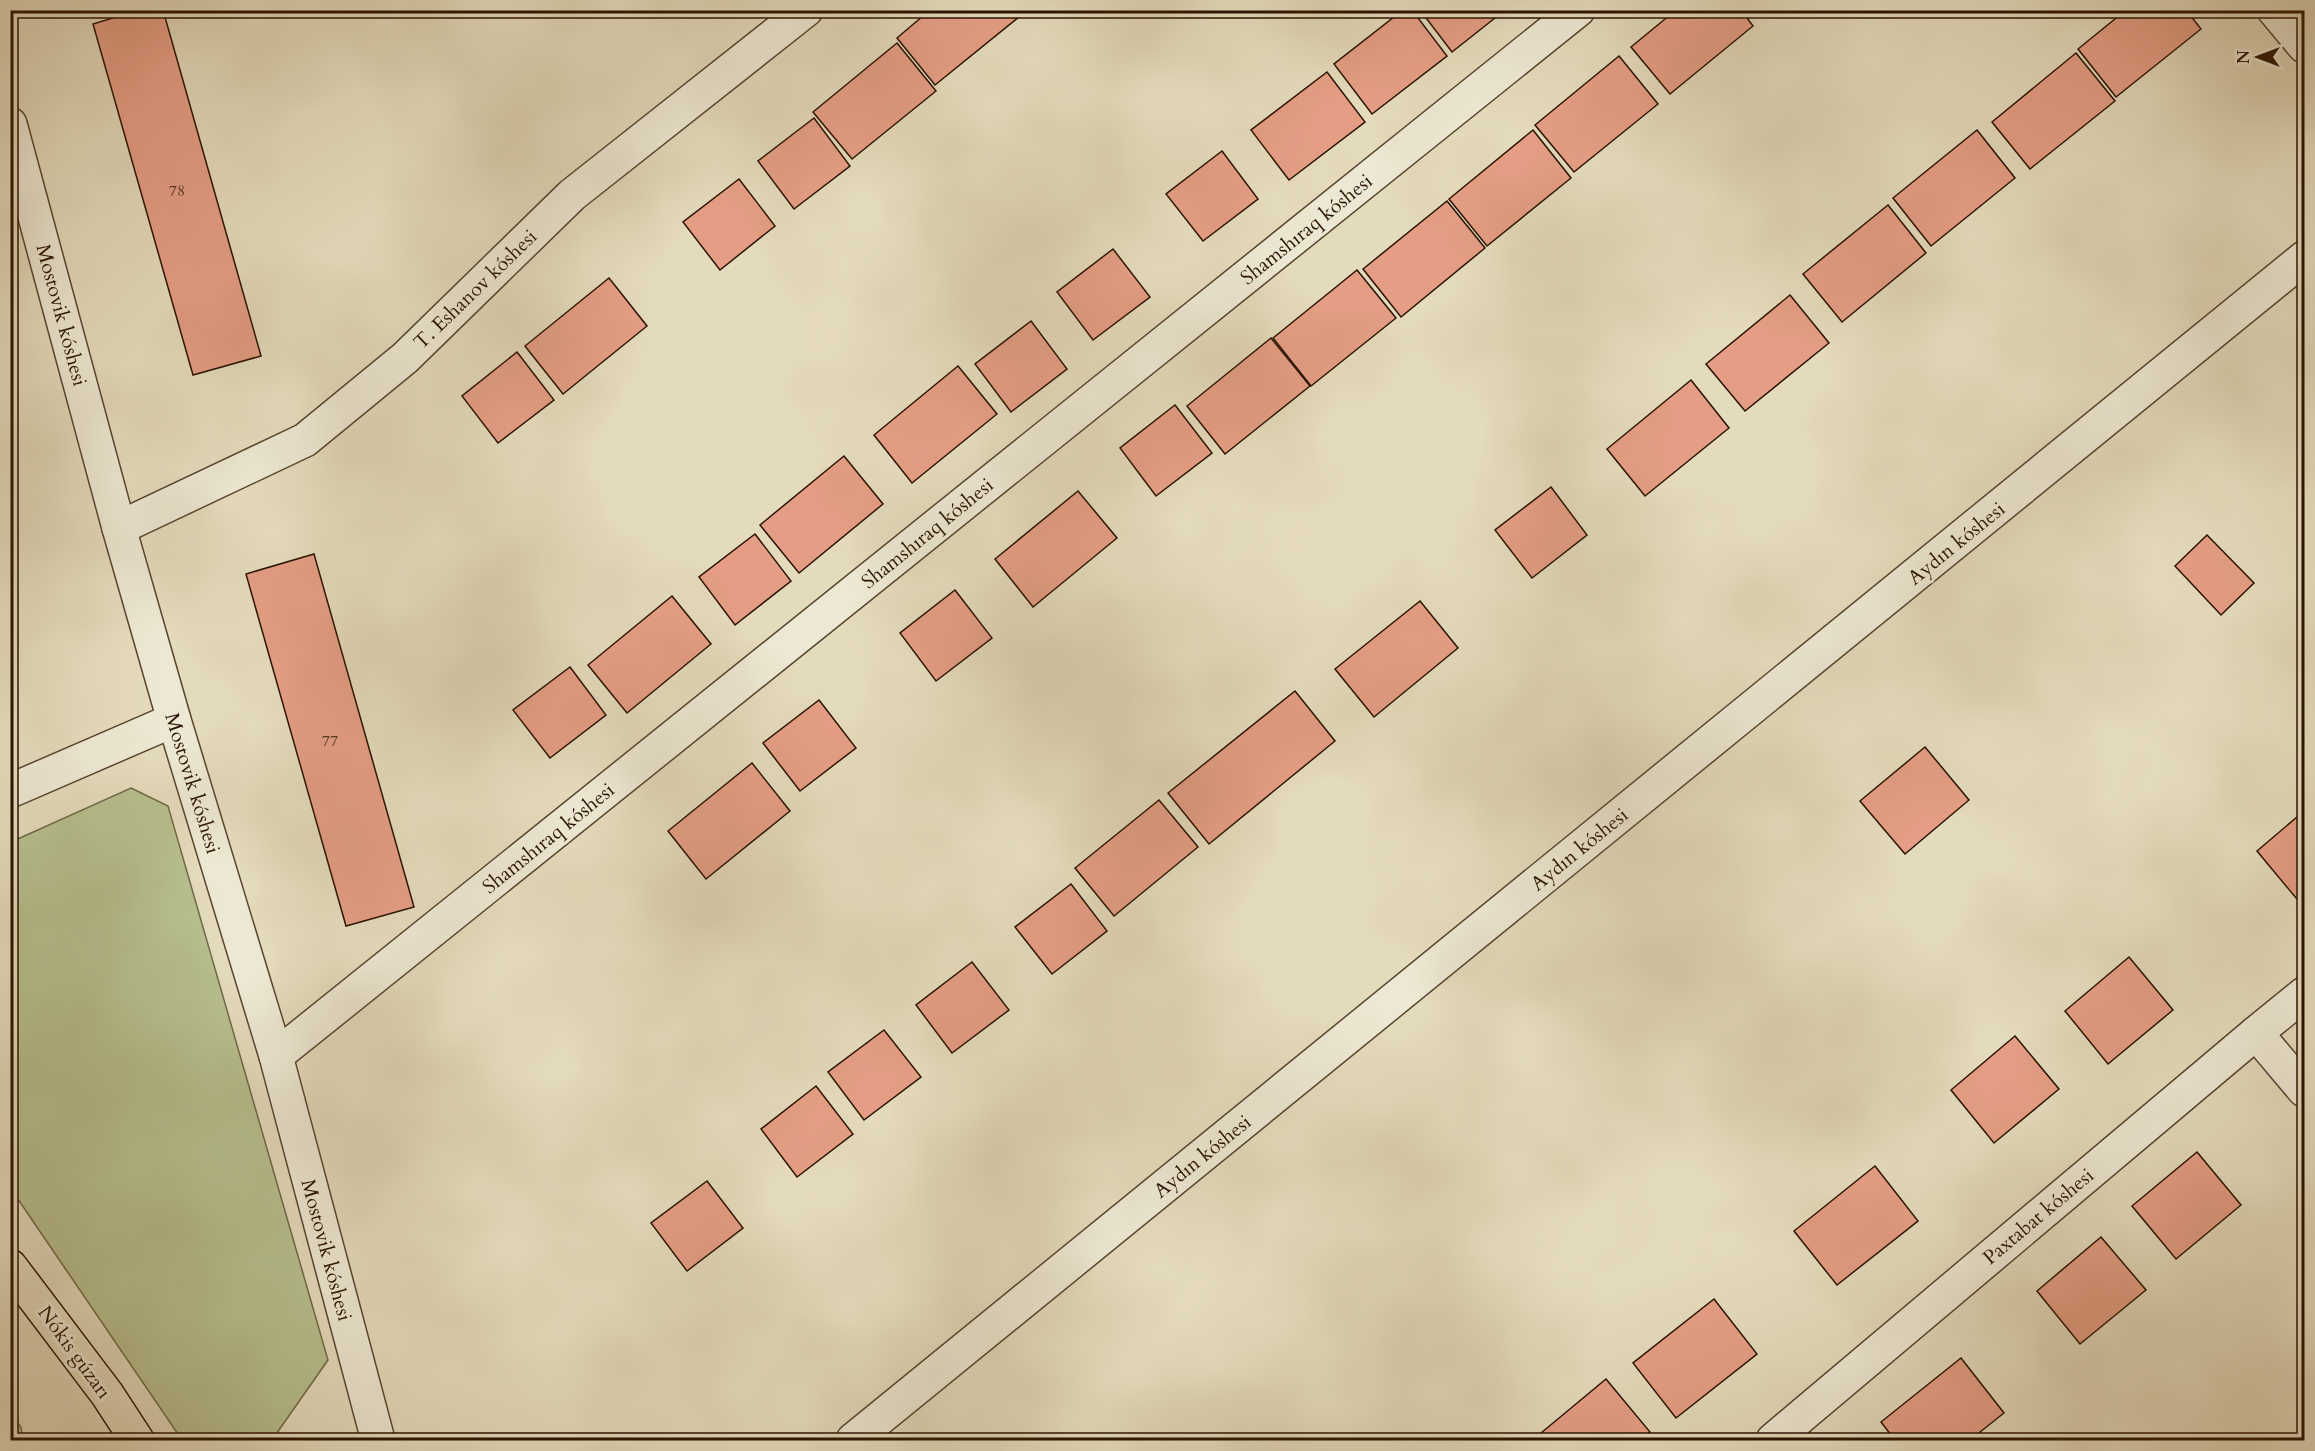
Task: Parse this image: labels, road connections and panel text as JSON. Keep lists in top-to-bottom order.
{
  "streets": {
    "main road": ["Nókis gúzarı"],
    "street": [
      "Shamshıraq kóshesi",
      "T. Eshanov kóshesi",
      "Mostovik kóshesi",
      "Aydın kóshesi",
      "Paxtabat kóshesi"
    ]
  },
  "crossings": [
    ["Shamshıraq kóshesi", "Mostovik kóshesi"],
    ["T. Eshanov kóshesi", "Mostovik kóshesi"]
  ],
  "house_numbers": ["78", "77"],
  "north": "left"
}
